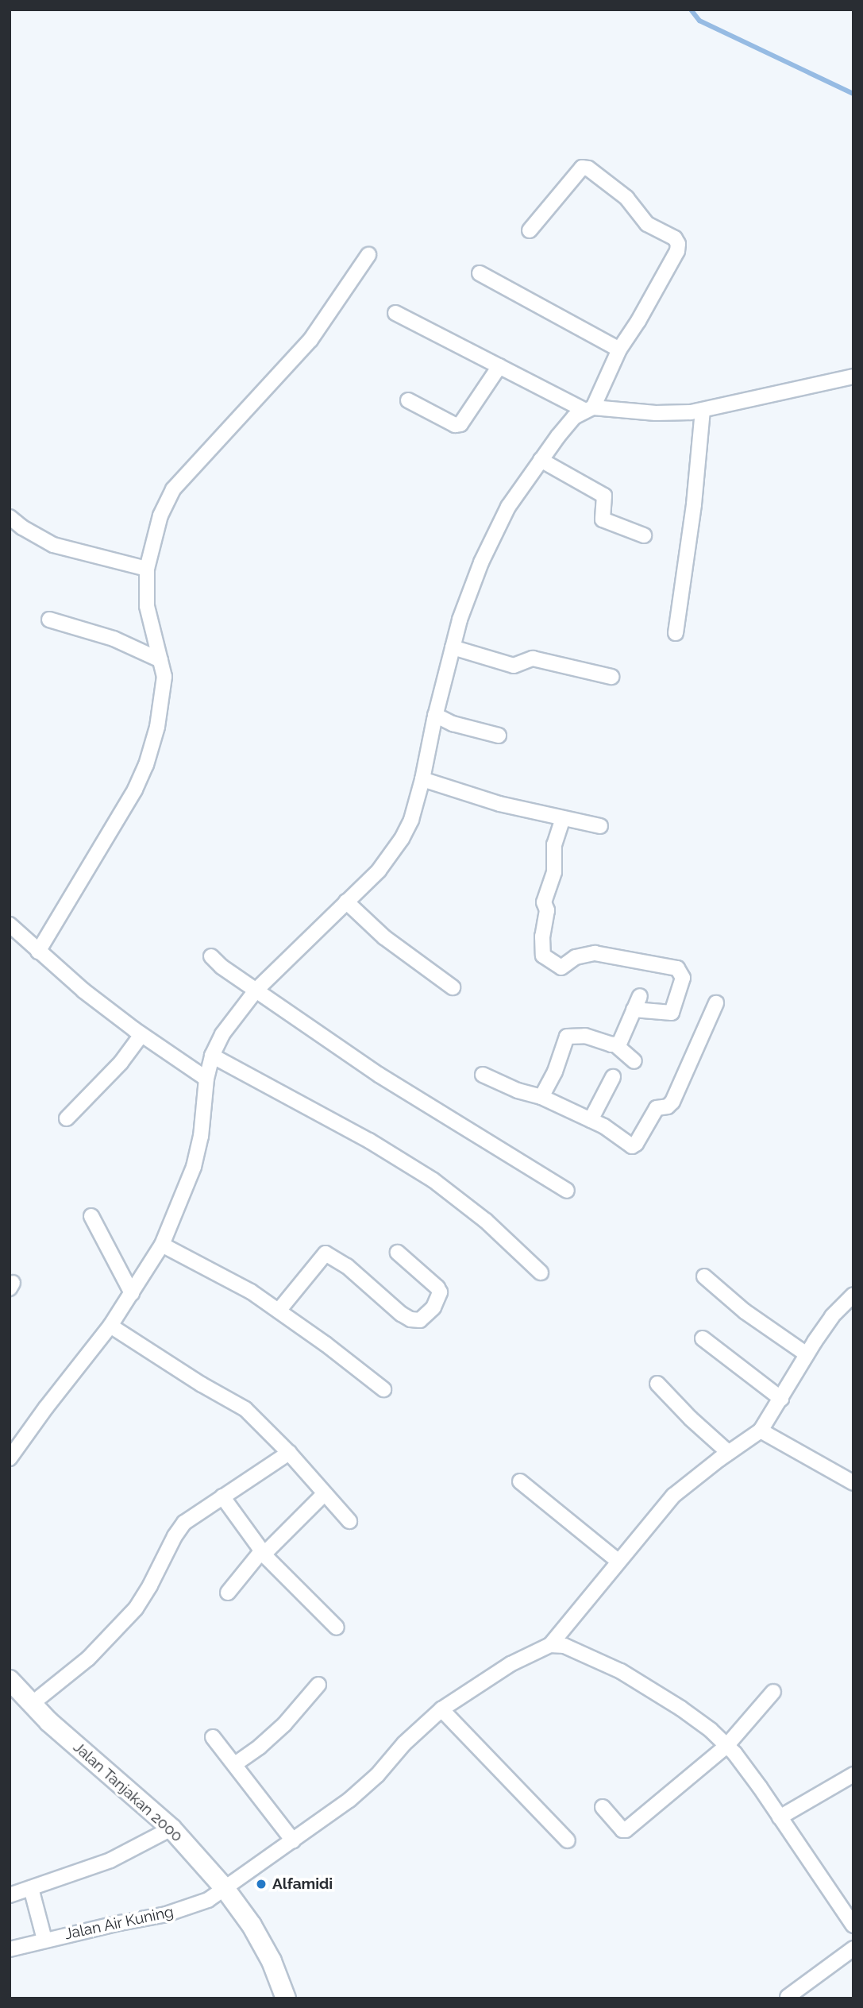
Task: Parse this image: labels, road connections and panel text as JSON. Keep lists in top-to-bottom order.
{
  "streets": {
    "street": ["Jalan Tanjakan 2000", "Jalan Air Kuning"]
  },
  "crossings": [
    ["Jalan Tanjakan 2000", "Jalan Air Kuning"]
  ],
  "places": ["Alfamidi"]
}
